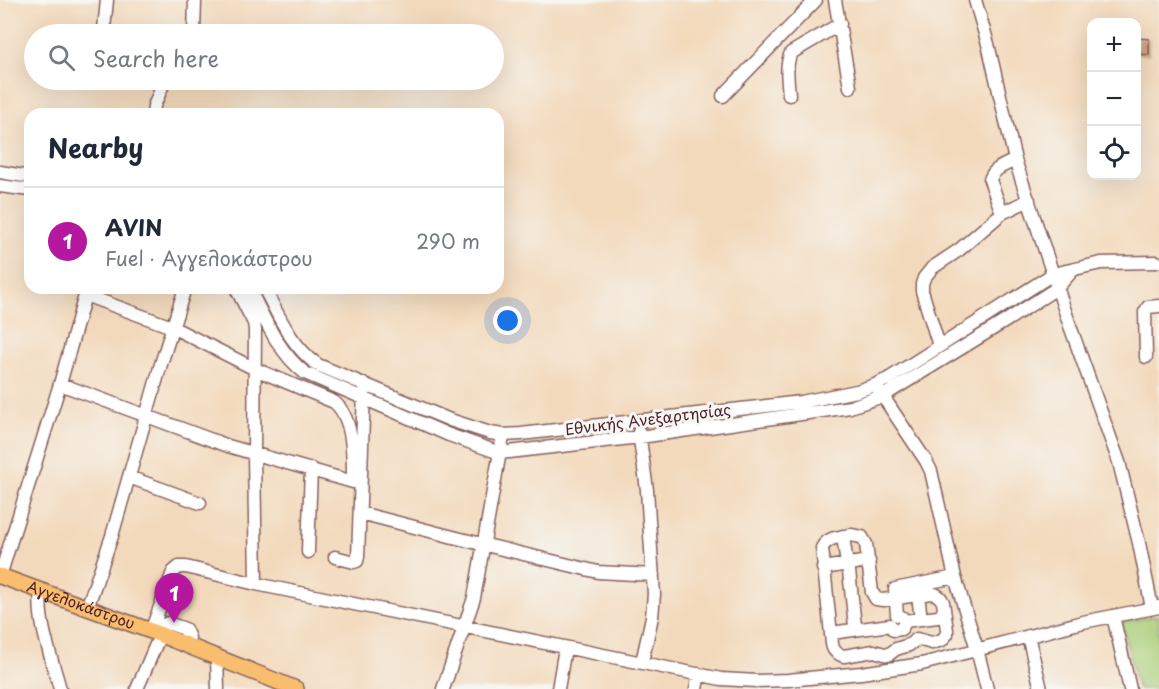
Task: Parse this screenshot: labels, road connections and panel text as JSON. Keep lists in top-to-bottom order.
{
  "streets": {
    "main road": ["Αγγελοκάστρου"],
    "street": ["Εθνικής Ανεξαρτησίας"]
  },
  "page": {
    "map_buttons": ["+", "−"],
    "search": "Search here",
    "heading": "Nearby",
    "list": [
      {
        "mark": "1",
        "name": "AVIN",
        "note": "Fuel · Αγγελοκάστρου",
        "value": "290 m"
      }
    ],
    "pins": "1"
  }
}
